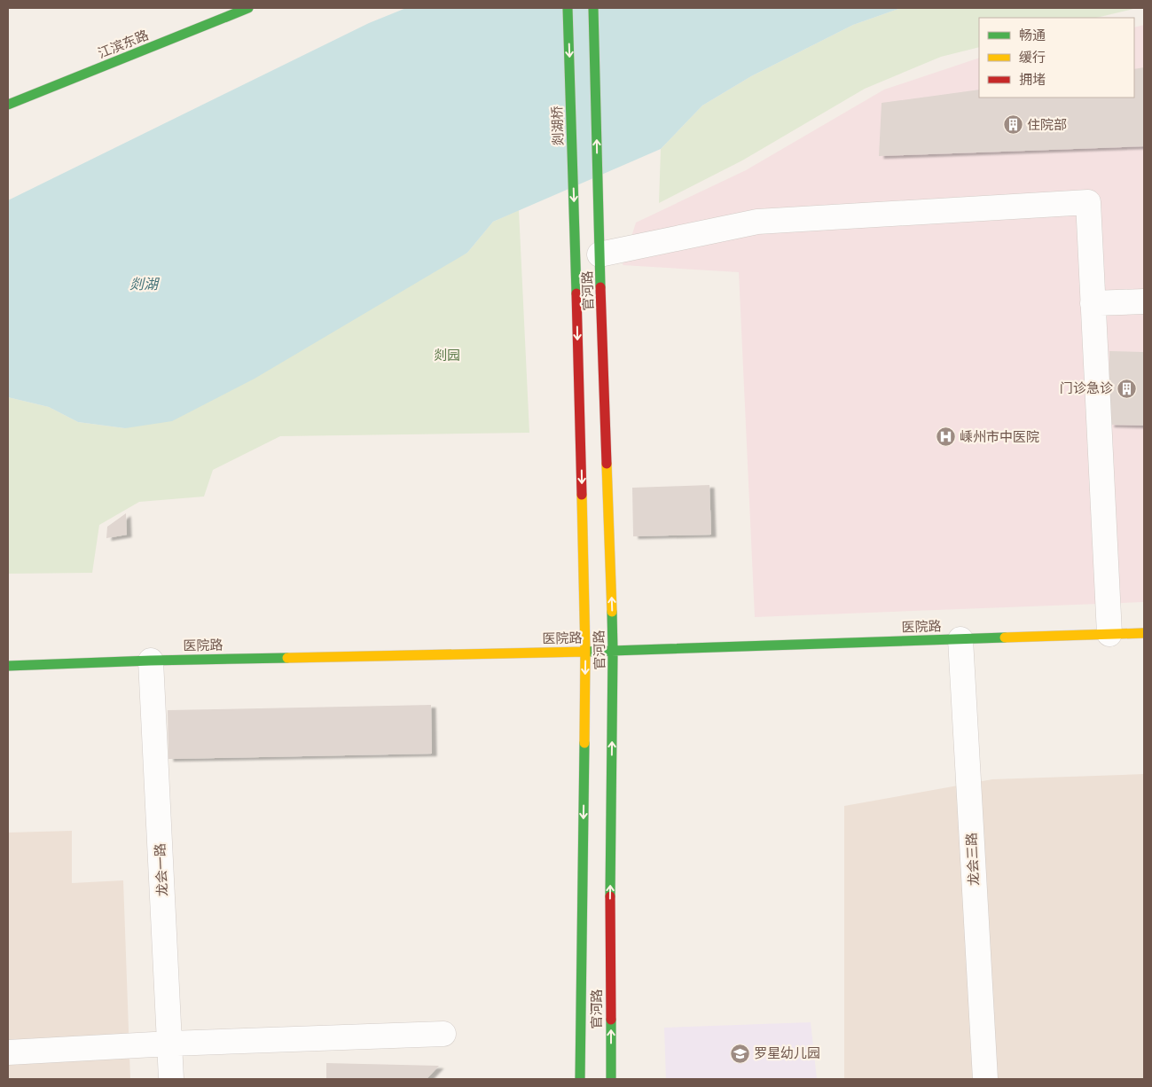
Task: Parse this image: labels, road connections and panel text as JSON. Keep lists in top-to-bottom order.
{
  "streets": {
    "main road": [
      "江滨东路",
      "剡湖桥",
      "官河路",
      "医院路"
    ],
    "street": ["龙会三路", "龙会一路"]
  },
  "crossings": [
    ["剡湖桥", "官河路"],
    ["官河路", "医院路"],
    ["医院路", "龙会三路"],
    ["医院路", "龙会一路"]
  ],
  "one_way": ["剡湖桥"],
  "water": ["剡湖"],
  "parks": ["剡园"],
  "places": {
    "building": ["住院部", "门诊急诊"],
    "hospital": ["嵊州市中医院"],
    "school or university": ["罗星幼儿园"]
  },
  "legend": ["畅通", "缓行", "拥堵"]
}
